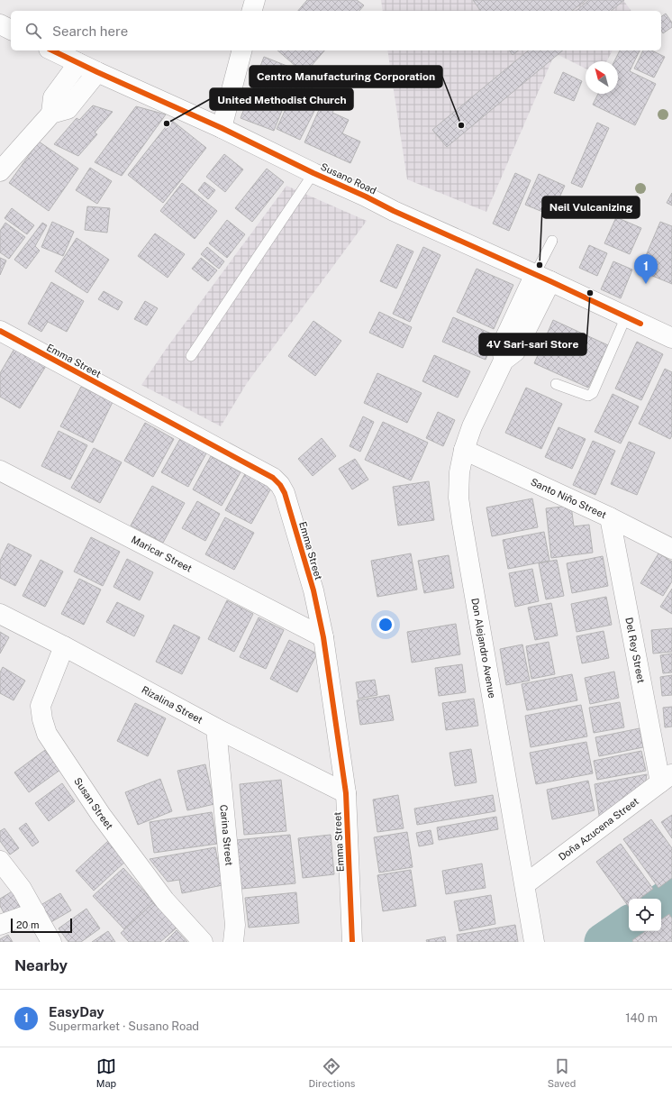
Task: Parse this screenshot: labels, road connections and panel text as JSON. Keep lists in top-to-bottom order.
{
  "streets": {
    "street": [
      "Susano Road",
      "Emma Street",
      "Santo Niño Street",
      "Maricar Street",
      "Don Alejandro Avenue",
      "Del Rey Street",
      "Rizalina Street",
      "Susan Street",
      "Doña Azucena Street",
      "Carina Street"
    ]
  },
  "crossings": [
    ["Susano Road", "Don Alejandro Avenue"],
    ["Emma Street", "Maricar Street"],
    ["Emma Street", "Rizalina Street"],
    ["Santo Niño Street", "Don Alejandro Avenue"],
    ["Santo Niño Street", "Del Rey Street"],
    ["Don Alejandro Avenue", "Doña Azucena Street"],
    ["Del Rey Street", "Doña Azucena Street"],
    ["Rizalina Street", "Susan Street"],
    ["Rizalina Street", "Carina Street"]
  ],
  "places": [
    "United Methodist Church",
    "Centro Manufacturing Corporation",
    "Neil Vulcanizing",
    "4V Sari-sari Store"
  ],
  "scale_bar": "20 m",
  "north": "top left",
  "page": {
    "search": "Search here",
    "pins": "1",
    "scale": "20 m",
    "heading": "Nearby",
    "list": [
      {
        "mark": "1",
        "name": "EasyDay",
        "note": "Supermarket · Susano Road",
        "value": "140 m"
      }
    ],
    "nav": ["Map", "Directions", "Saved"]
  }
}
